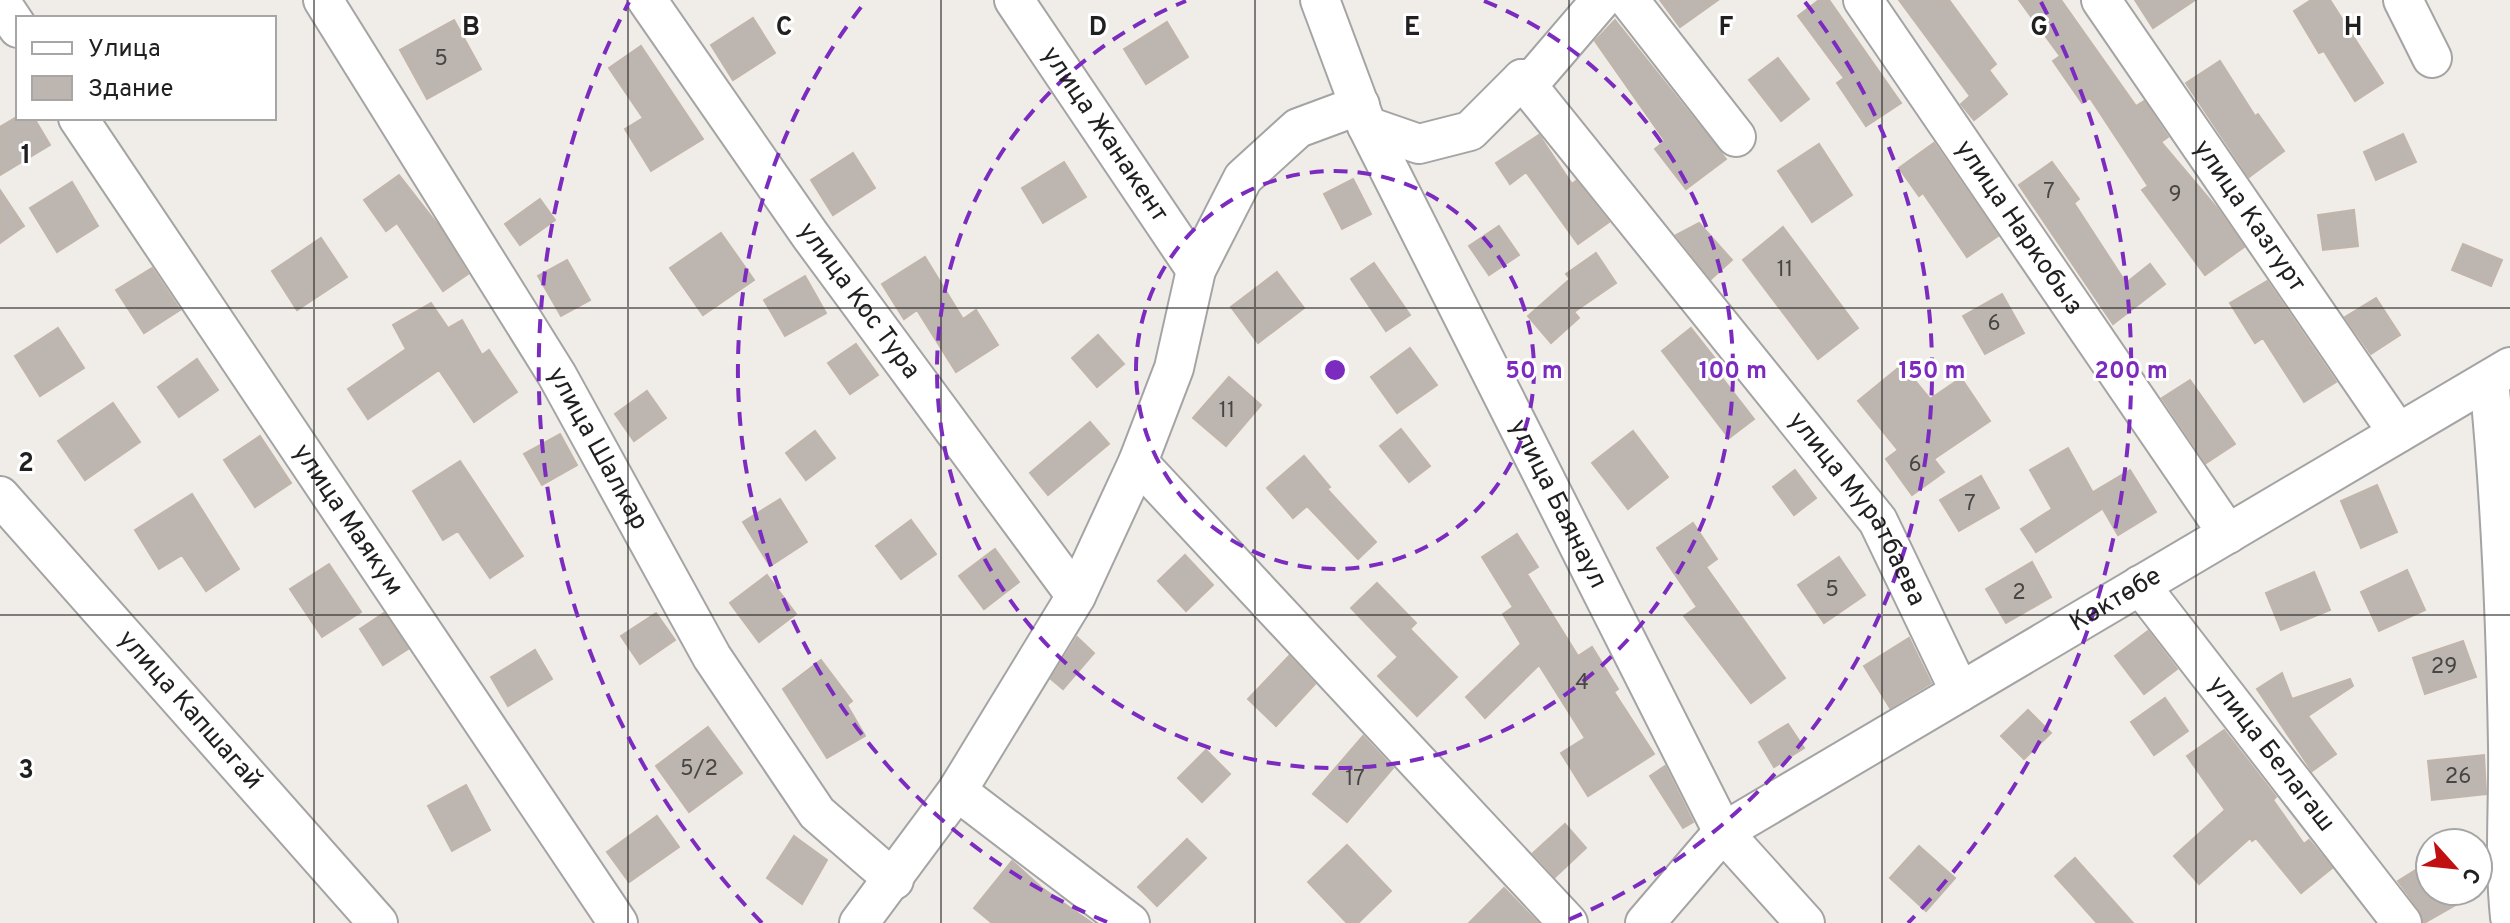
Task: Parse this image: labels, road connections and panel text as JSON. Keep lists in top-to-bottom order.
{
  "streets": {
    "street": [
      "улица Жанакент",
      "улица Казгурт",
      "улица Наркобыз",
      "улица Кос Тура",
      "улица Шалкар",
      "улица Баянаул",
      "улица Муратбаева",
      "улица Маякум",
      "Көктөбе",
      "улица Капшагай",
      "улица Белагаш"
    ]
  },
  "crossings": [
    ["улица Казгурт", "Көктөбе"],
    ["улица Наркобыз", "Көктөбе"],
    ["улица Баянаул", "Көктөбе"],
    ["улица Муратбаева", "Көктөбе"],
    ["Көктөбе", "улица Белагаш"]
  ],
  "house_numbers": [
    "5",
    "7",
    "9",
    "11",
    "6",
    "11",
    "6",
    "7",
    "5",
    "2",
    "29",
    "4",
    "5/2",
    "26",
    "17"
  ],
  "legend": ["Улица", "Здание"],
  "north": "bottom right",
  "grid": {
    "columns": [
      "B",
      "C",
      "D",
      "E",
      "F",
      "G",
      "H"
    ],
    "rows": ["1", "2", "3"]
  },
  "rings": [
    "50 m",
    "100 m",
    "150 m",
    "200 m"
  ]
}
